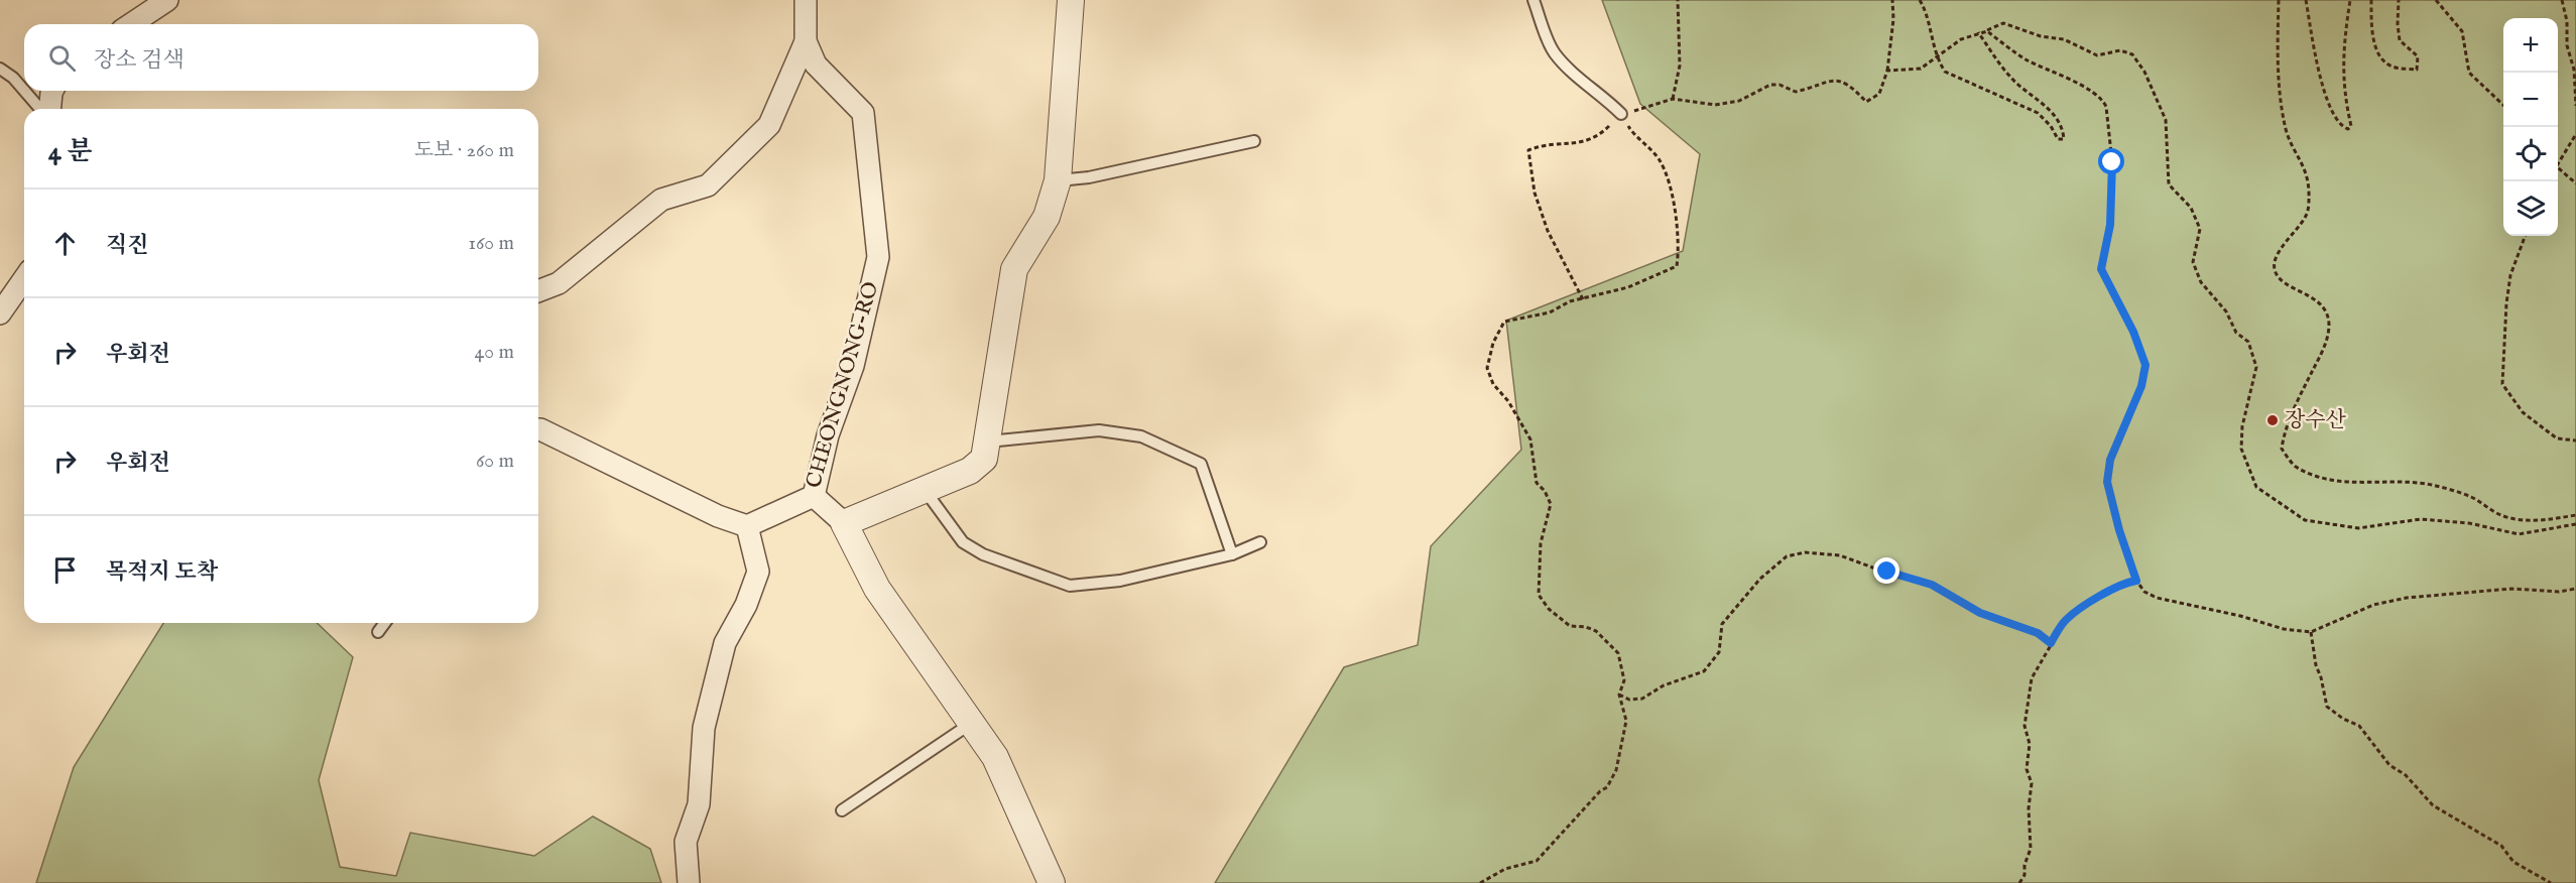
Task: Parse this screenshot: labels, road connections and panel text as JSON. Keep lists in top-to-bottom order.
{
  "streets": {
    "street": ["CHEONGNONG-RO"]
  },
  "places": ["장수산"],
  "page": {
    "map_buttons": ["+", "−"],
    "search": "장소 검색",
    "heading": ["4 분", "도보 · 260 m"],
    "list": [
      ["직진", "160 m"],
      ["우회전", "40 m"],
      ["우회전", "60 m"],
      "목적지 도착"
    ]
  }
}
